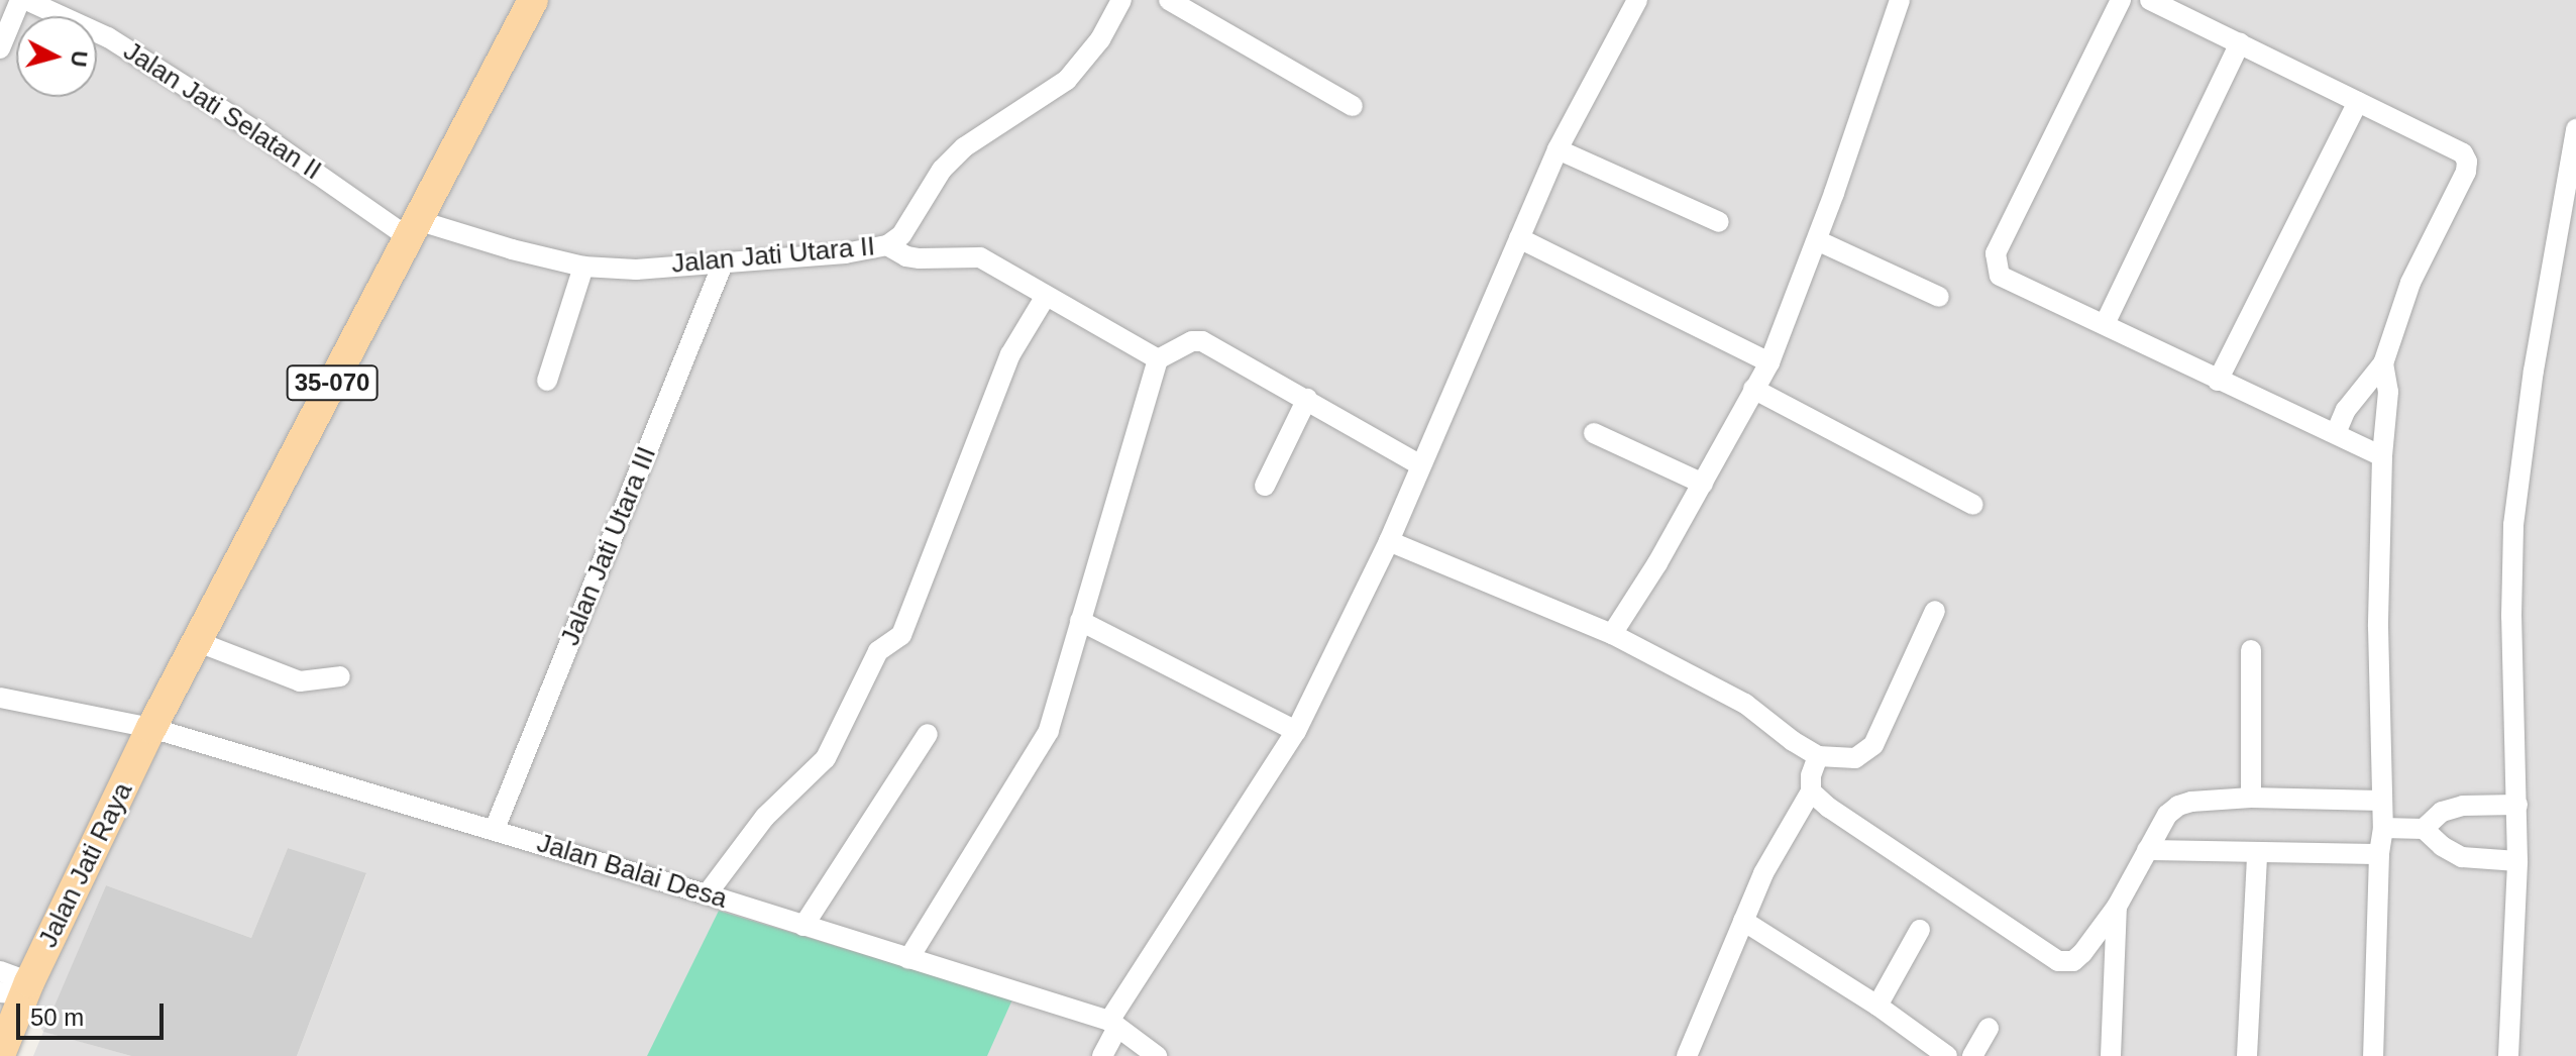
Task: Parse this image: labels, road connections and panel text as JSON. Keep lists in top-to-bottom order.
{
  "streets": {
    "main road": ["35-070", "Jalan Jati Raya"],
    "street": [
      "Jalan Jati Selatan II",
      "Jalan Jati Utara II",
      "Jalan Jati Utara III",
      "Jalan Balai Desa"
    ]
  },
  "crossings": [
    ["Jalan Jati Selatan II", "Jalan Jati Utara II"],
    ["Jalan Jati Selatan II", "35-070"],
    ["Jalan Jati Utara II", "35-070"],
    ["Jalan Jati Utara II", "Jalan Jati Utara III"],
    ["35-070", "Jalan Jati Raya"],
    ["35-070", "Jalan Balai Desa"],
    ["Jalan Jati Utara III", "Jalan Balai Desa"]
  ],
  "scale_bar": "50 m",
  "north": "right"
}
